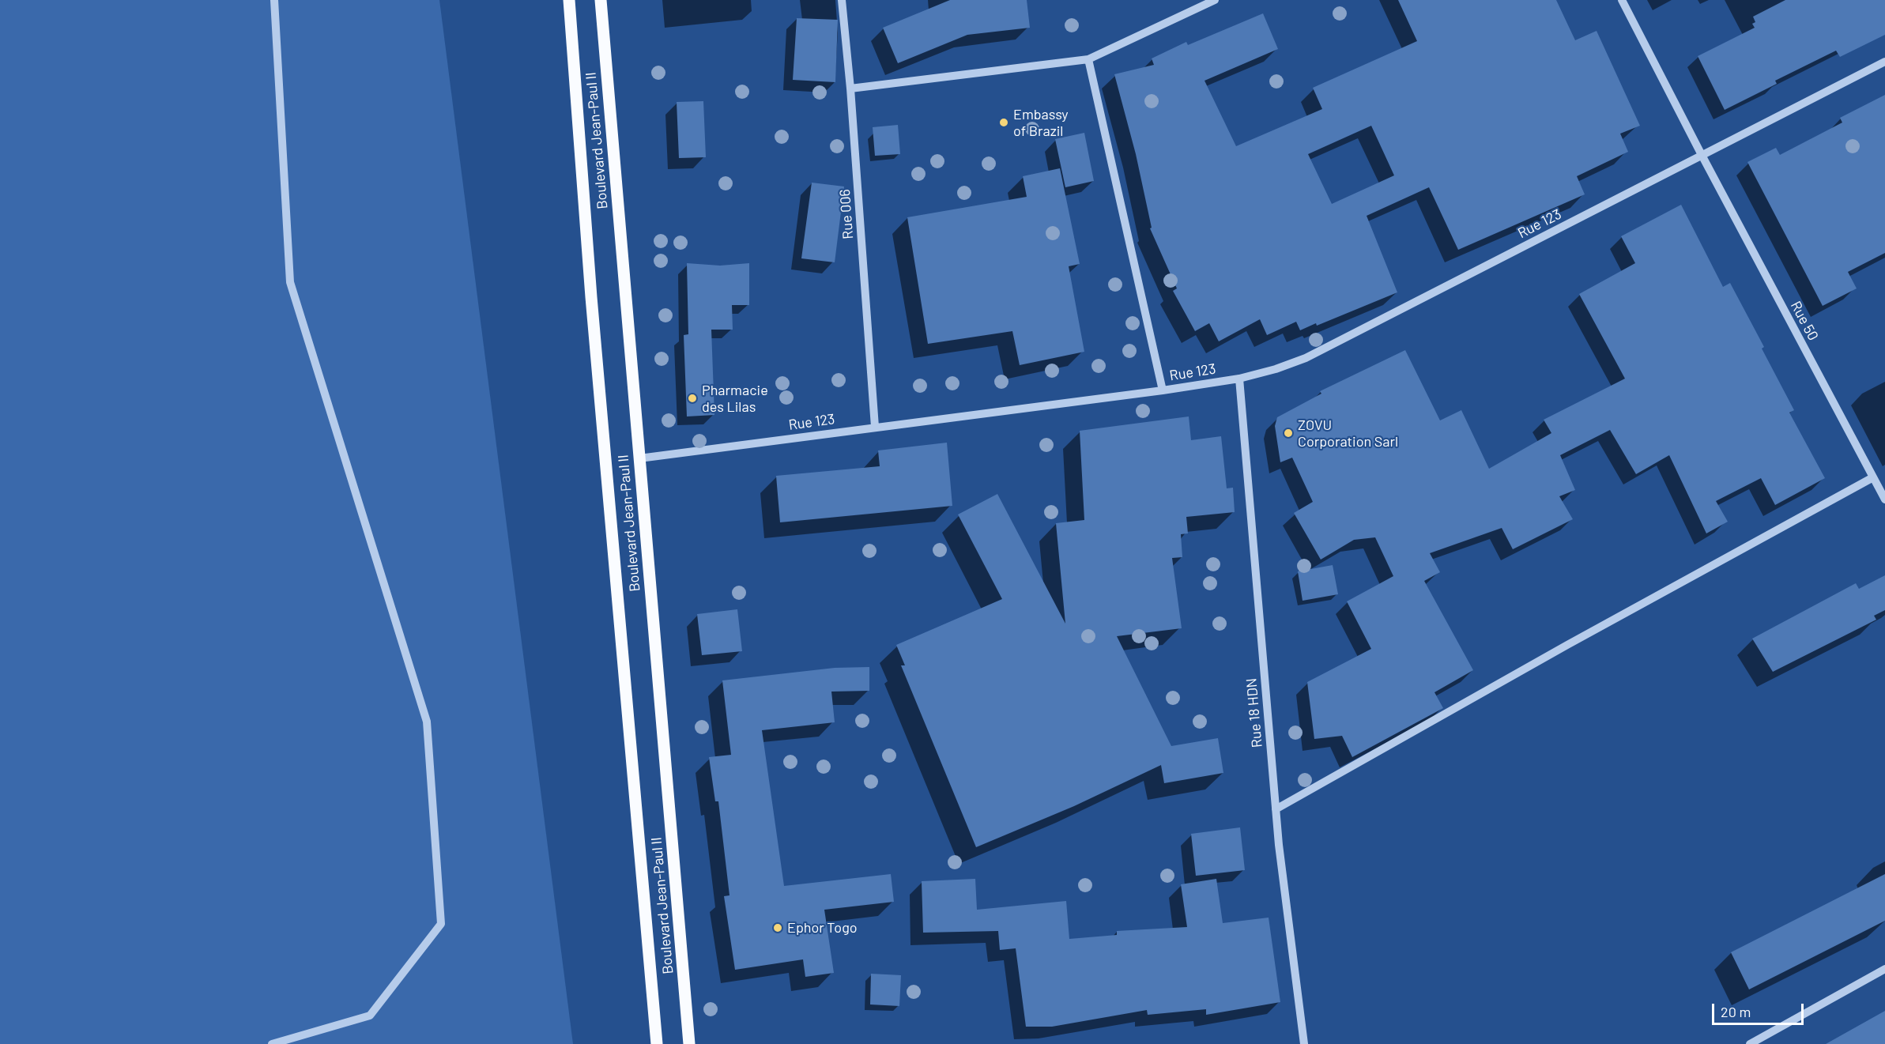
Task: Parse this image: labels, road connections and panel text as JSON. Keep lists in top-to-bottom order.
{
  "streets": {
    "main road": ["Boulevard Jean-Paul II"],
    "street": [
      "Rue 006",
      "Rue 123",
      "Rue 50",
      "Rue 18 HDN"
    ]
  },
  "crossings": [
    ["Boulevard Jean-Paul II", "Rue 123"],
    ["Rue 006", "Rue 123"],
    ["Rue 123", "Rue 50"],
    ["Rue 123", "Rue 18 HDN"]
  ],
  "places": [
    "Embassy of Brazil",
    "Pharmacie des Lilas",
    "ZOVU Corporation Sarl",
    "Ephor Togo"
  ],
  "scale_bar": "20 m"
}
